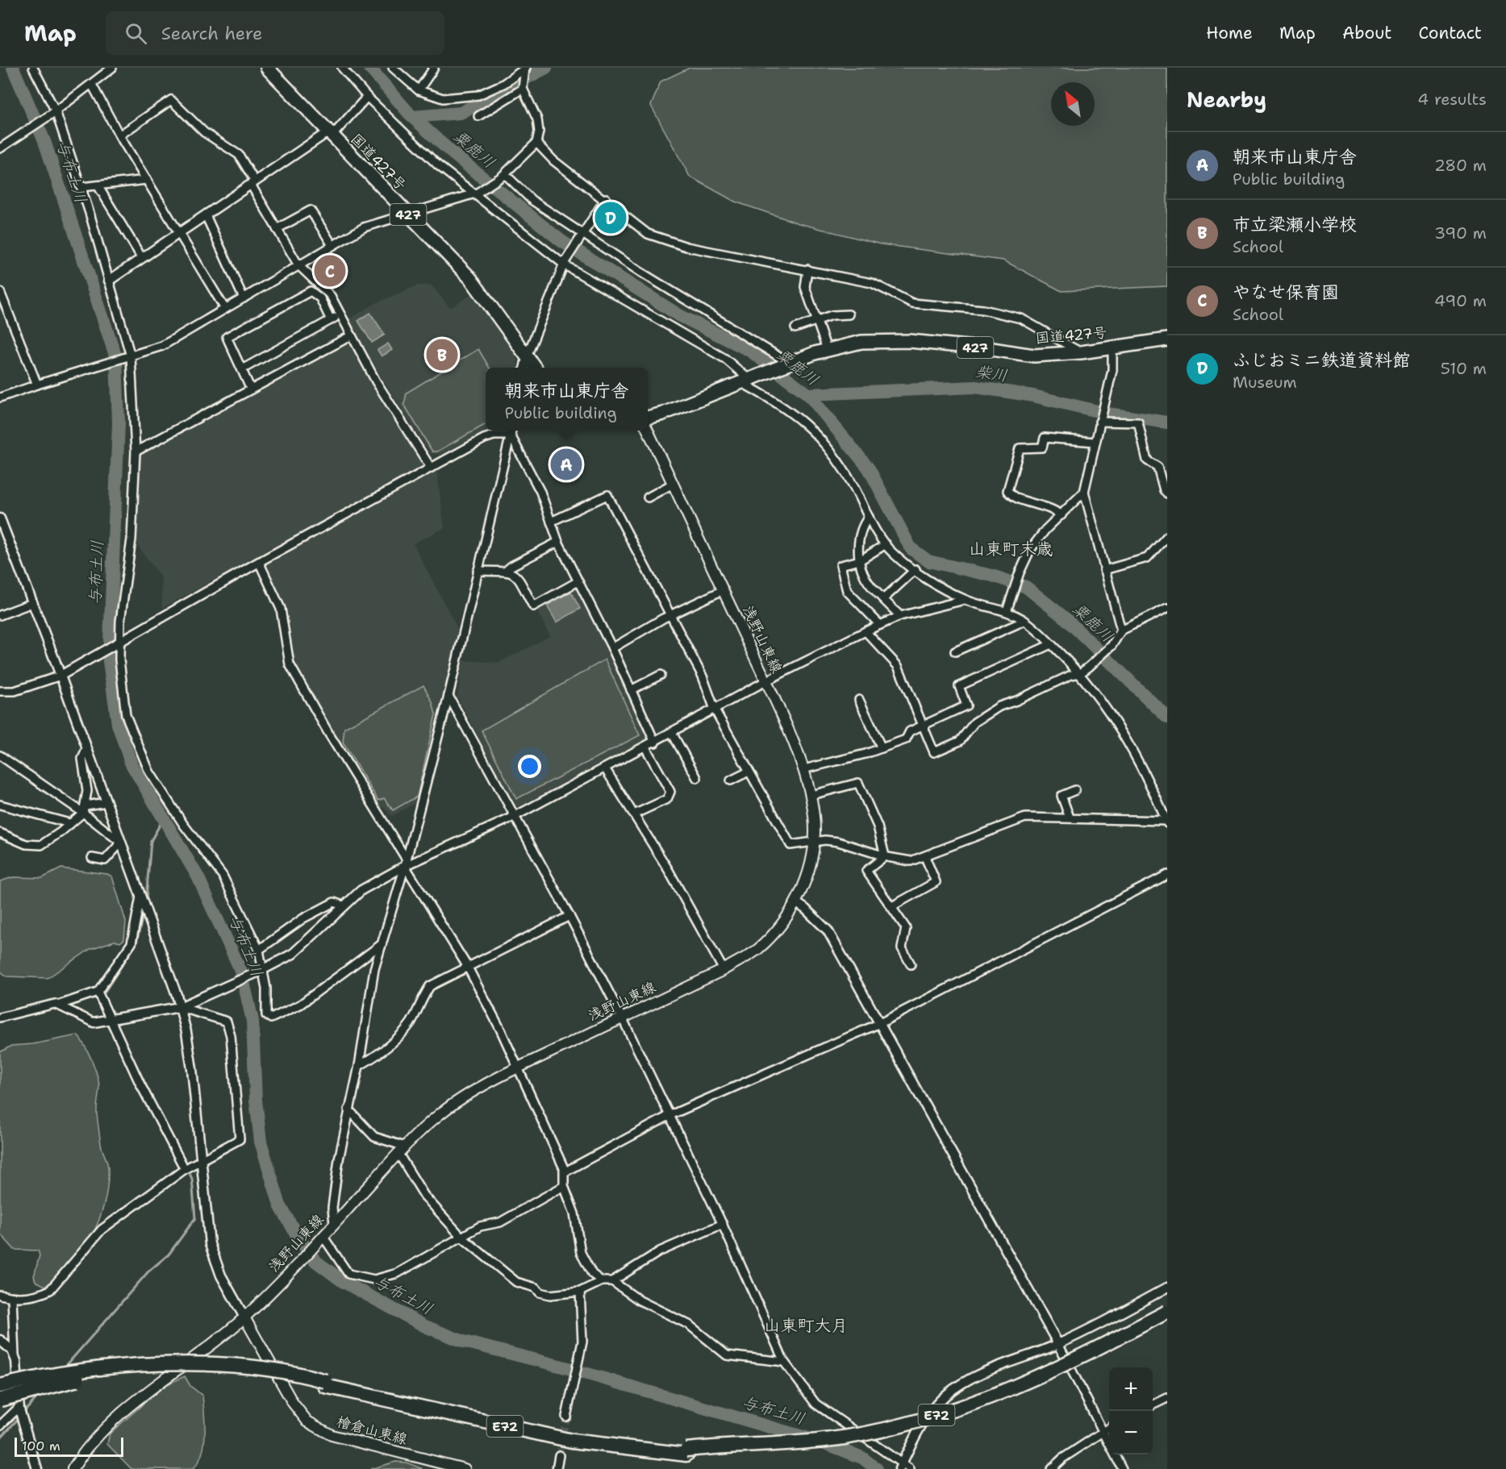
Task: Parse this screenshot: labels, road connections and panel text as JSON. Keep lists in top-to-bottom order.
{
  "streets": {
    "highway": ["国道427号", "427", "E72"],
    "main road": ["浅野山東線", "檜倉山東線"]
  },
  "crossings": [
    ["浅野山東線", "檜倉山東線"]
  ],
  "districts": ["山東町末歳", "山東町大月"],
  "water": ["粟鹿川", "与布土川", "柴川"],
  "scale_bar": "100 m",
  "north": "top left",
  "page": {
    "header": "Map",
    "search": "Search here",
    "nav": [
      "Home",
      "Map",
      "About",
      "Contact"
    ],
    "heading": ["Nearby", "4 results"],
    "list": [
      {
        "mark": "A",
        "name": "朝来市山東庁舎",
        "note": "Public building",
        "value": "280 m"
      },
      {
        "mark": "B",
        "name": "市立梁瀬小学校",
        "note": "School",
        "value": "390 m"
      },
      {
        "mark": "C",
        "name": "やなせ保育園",
        "note": "School",
        "value": "490 m"
      },
      {
        "mark": "D",
        "name": "ふじおミニ鉄道資料館",
        "note": "Museum",
        "value": "510 m"
      }
    ],
    "pins": [
      "D",
      "C",
      "B",
      "A"
    ],
    "popup": ["朝来市山東庁舎", "Public building"],
    "map_buttons": ["+", "−"],
    "scale": "100 m"
  }
}
